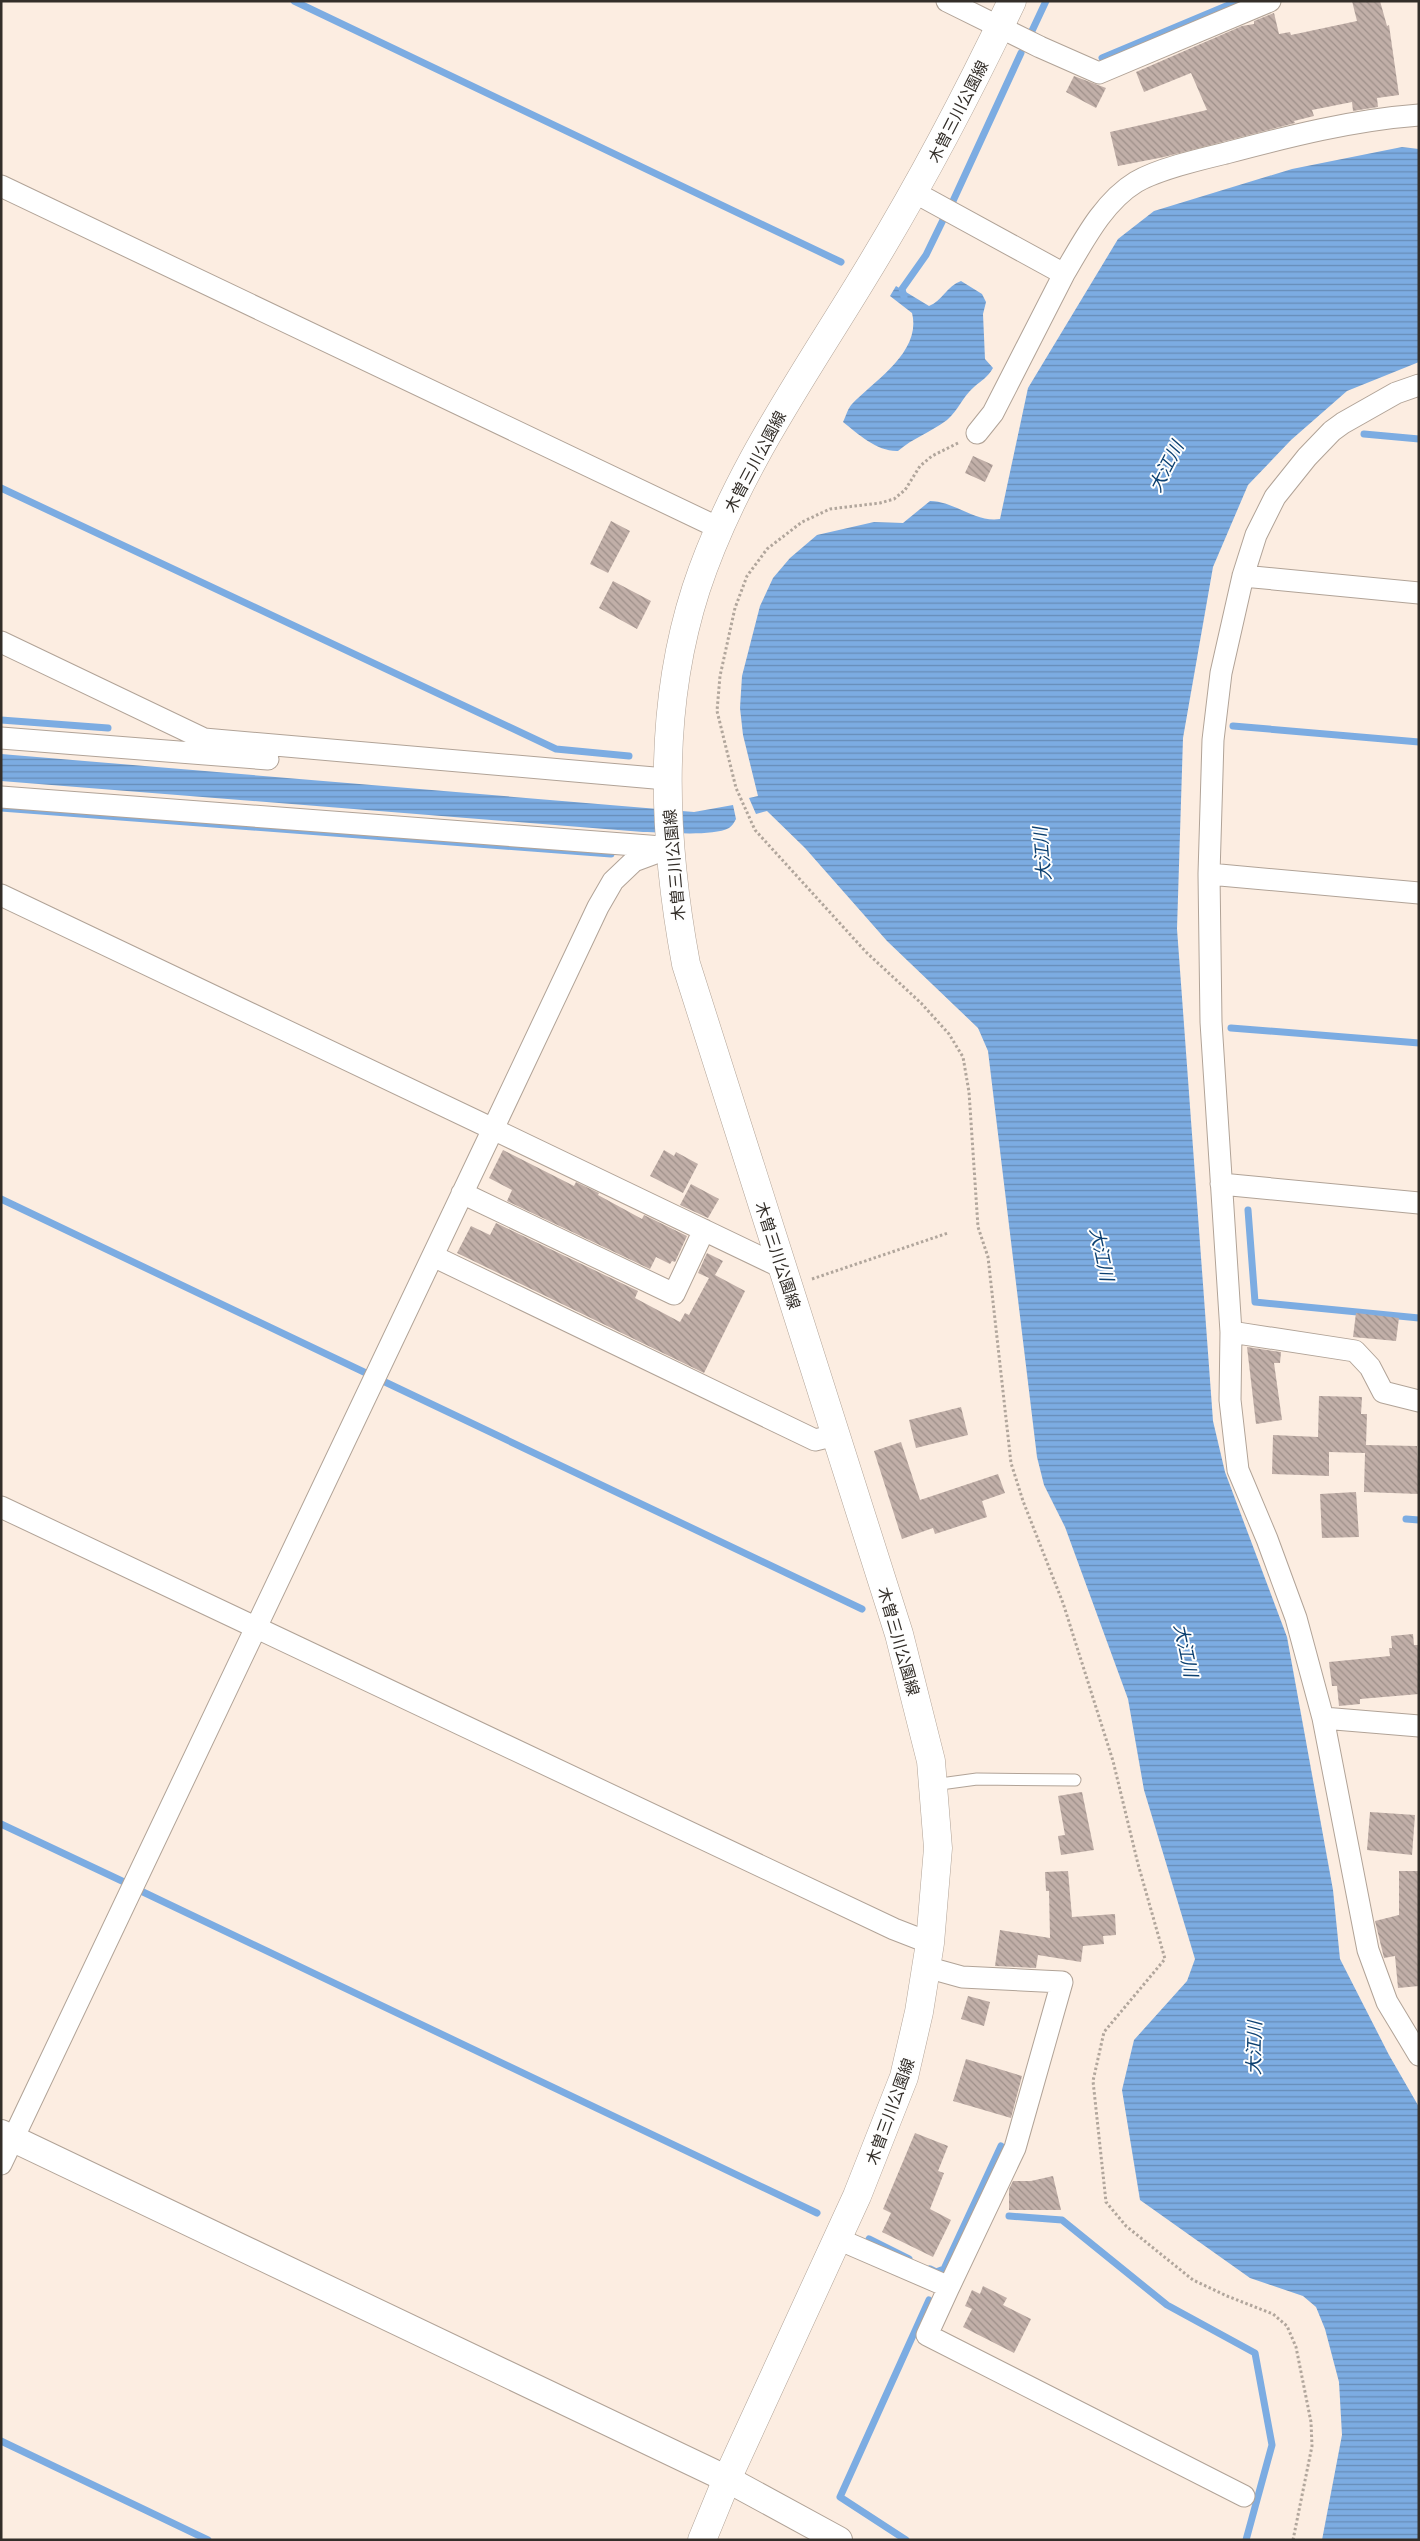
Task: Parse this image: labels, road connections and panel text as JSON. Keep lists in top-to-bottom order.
{
  "streets": {
    "main road": ["木曽三川公園線"]
  },
  "water": ["大江川"]
}
